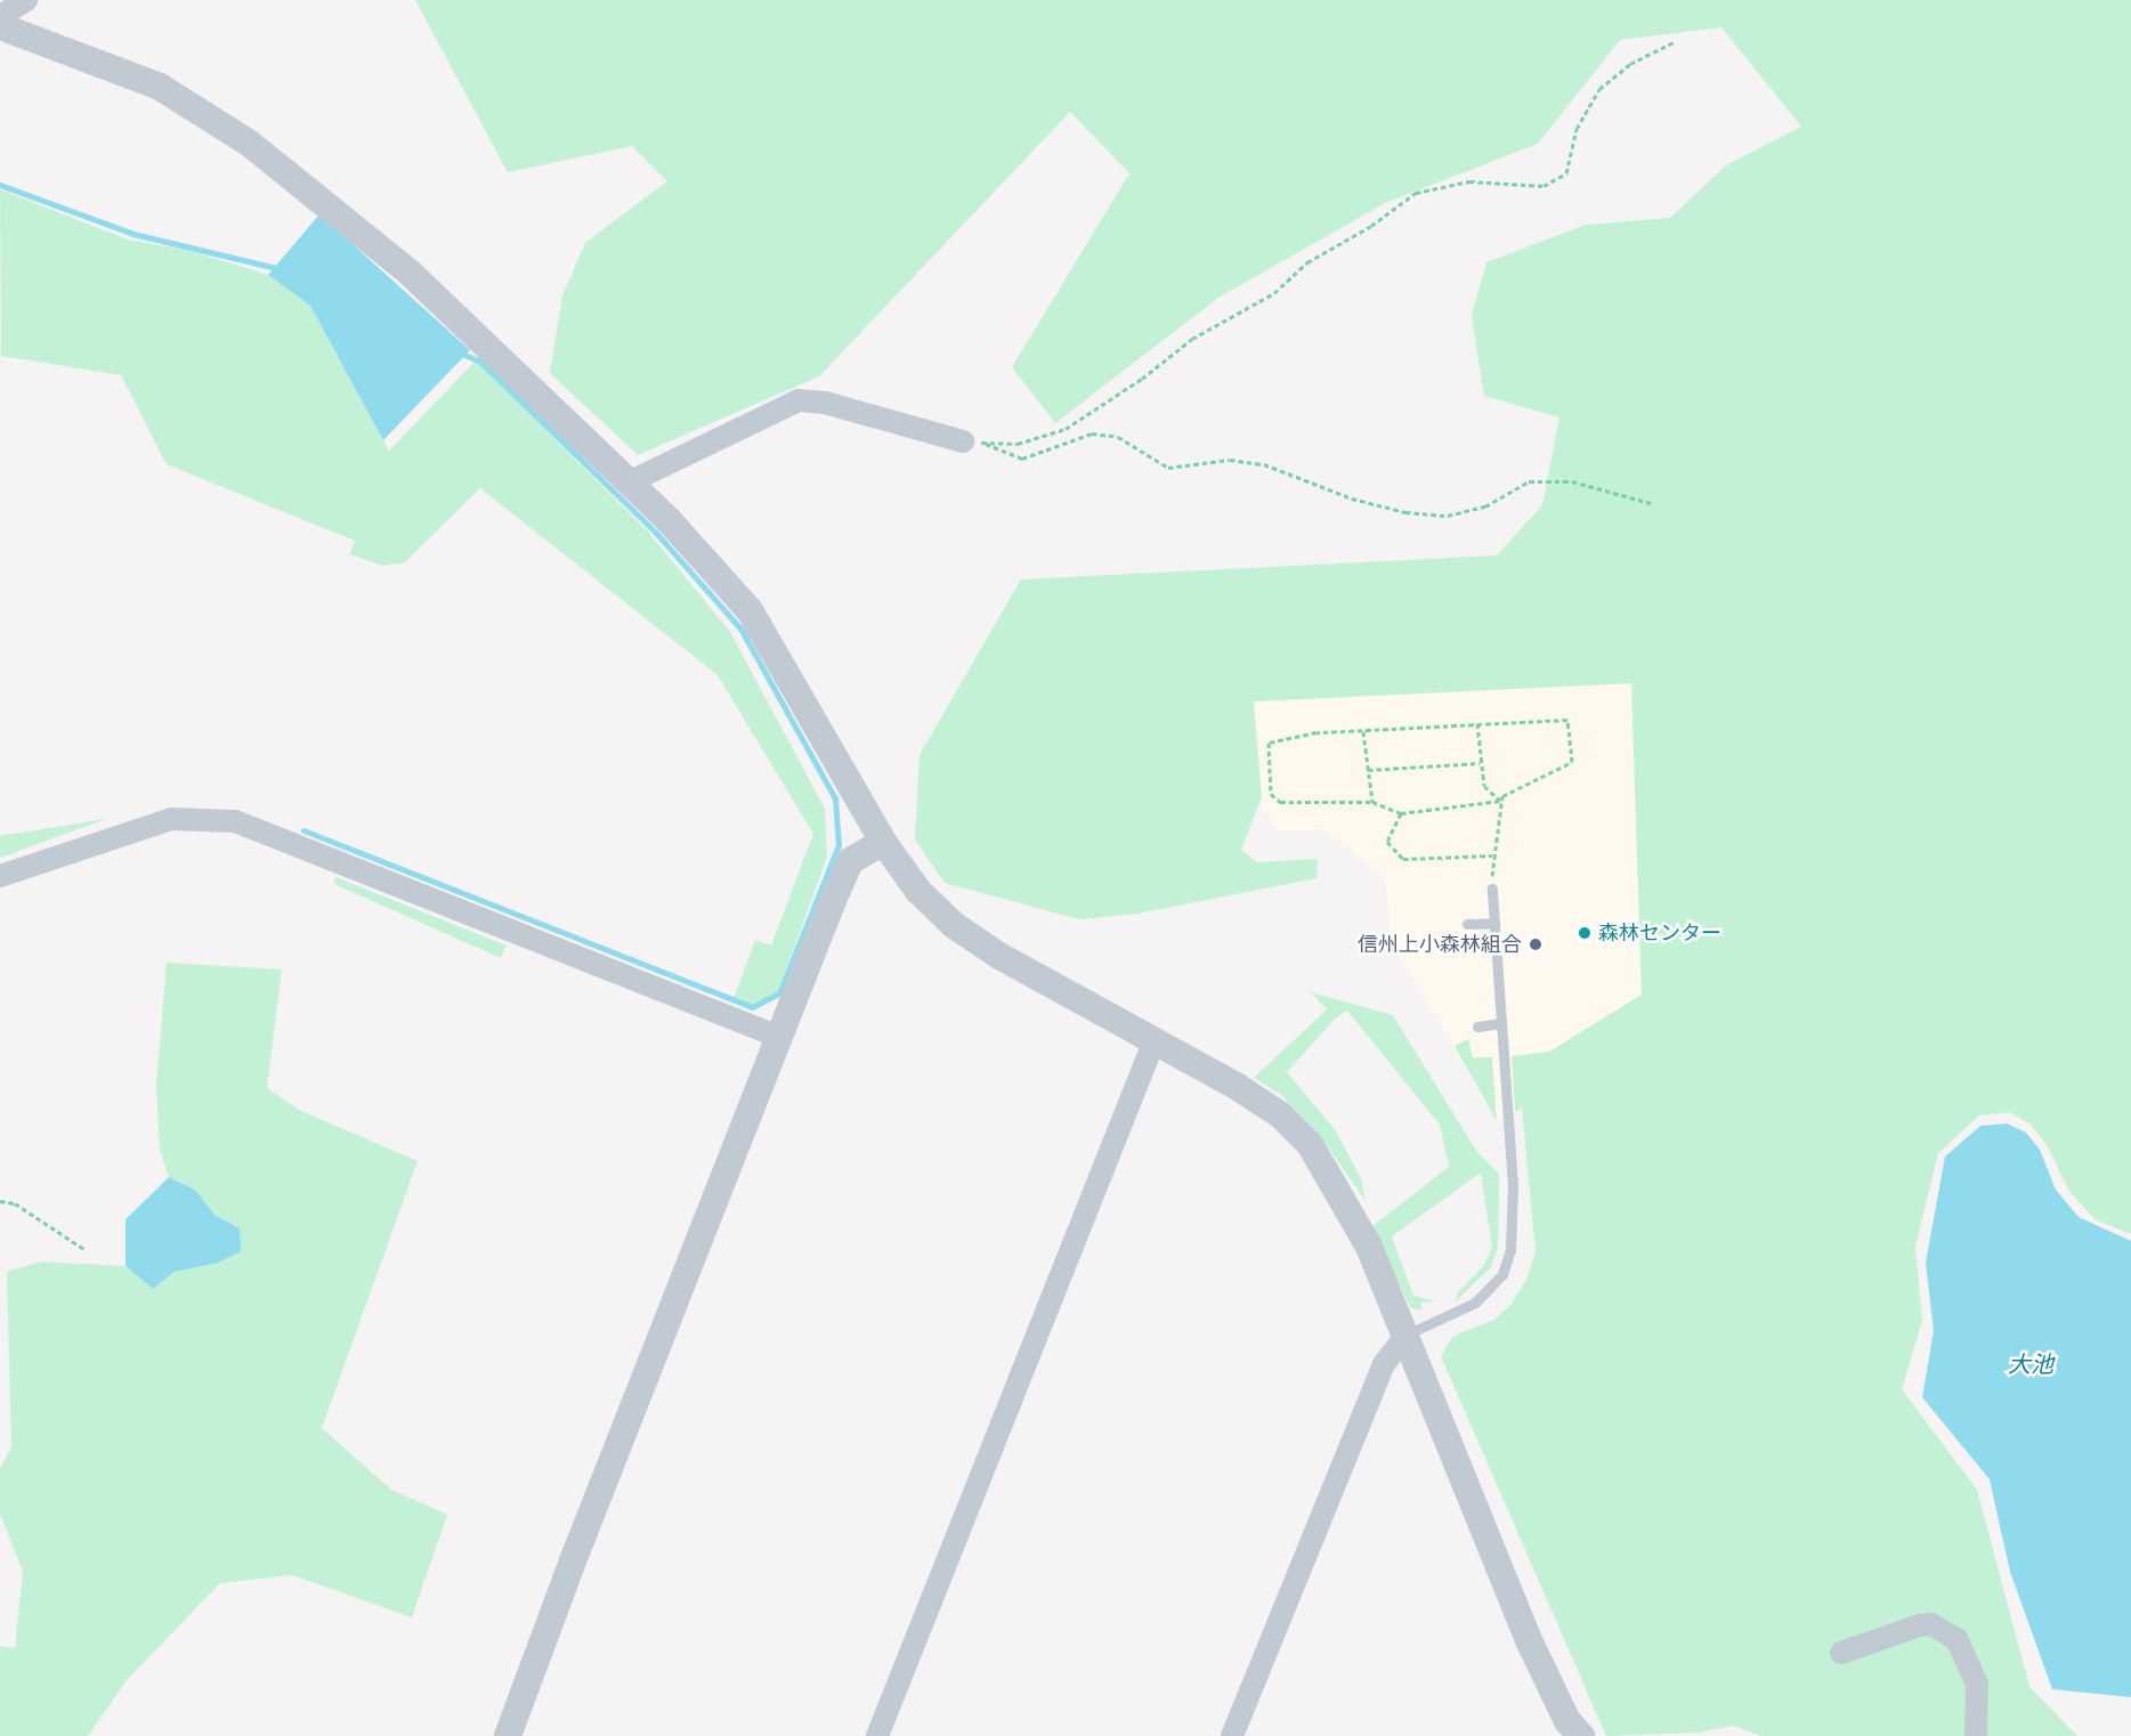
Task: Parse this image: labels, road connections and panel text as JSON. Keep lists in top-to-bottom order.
{
  "water": ["大池"],
  "places": ["森林センター", "信州上小森林組合"]
}
